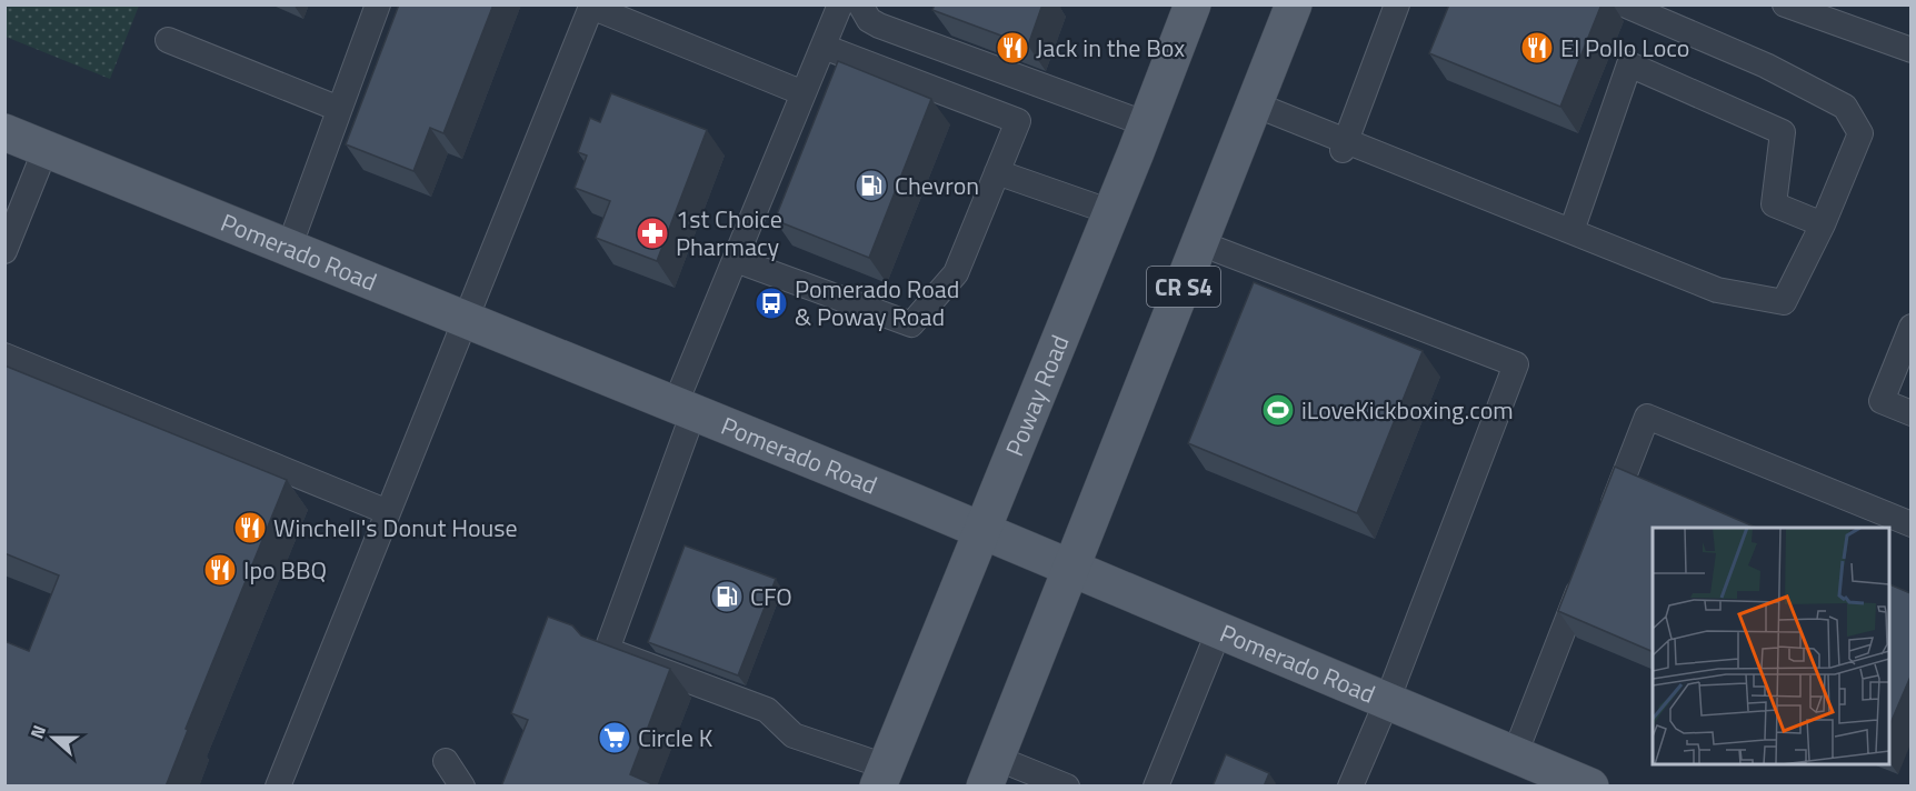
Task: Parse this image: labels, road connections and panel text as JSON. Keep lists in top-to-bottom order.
{
  "streets": {
    "main road": ["Pomerado Road", "CR S4", "Poway Road"]
  },
  "crossings": [
    ["Pomerado Road", "CR S4"],
    ["Pomerado Road", "Poway Road"]
  ],
  "places": {
    "restaurant": [
      "Jack in the Box",
      "El Pollo Loco",
      "Winchell's Donut House",
      "Ipo BBQ"
    ],
    "fuel station": ["Chevron", "CFO"],
    "pharmacy": ["1st Choice Pharmacy"],
    "bus stop": ["Pomerado Road & Poway Road"],
    "sports": ["iLoveKickboxing.com"],
    "supermarket": ["Circle K"]
  },
  "north": "left"
}
